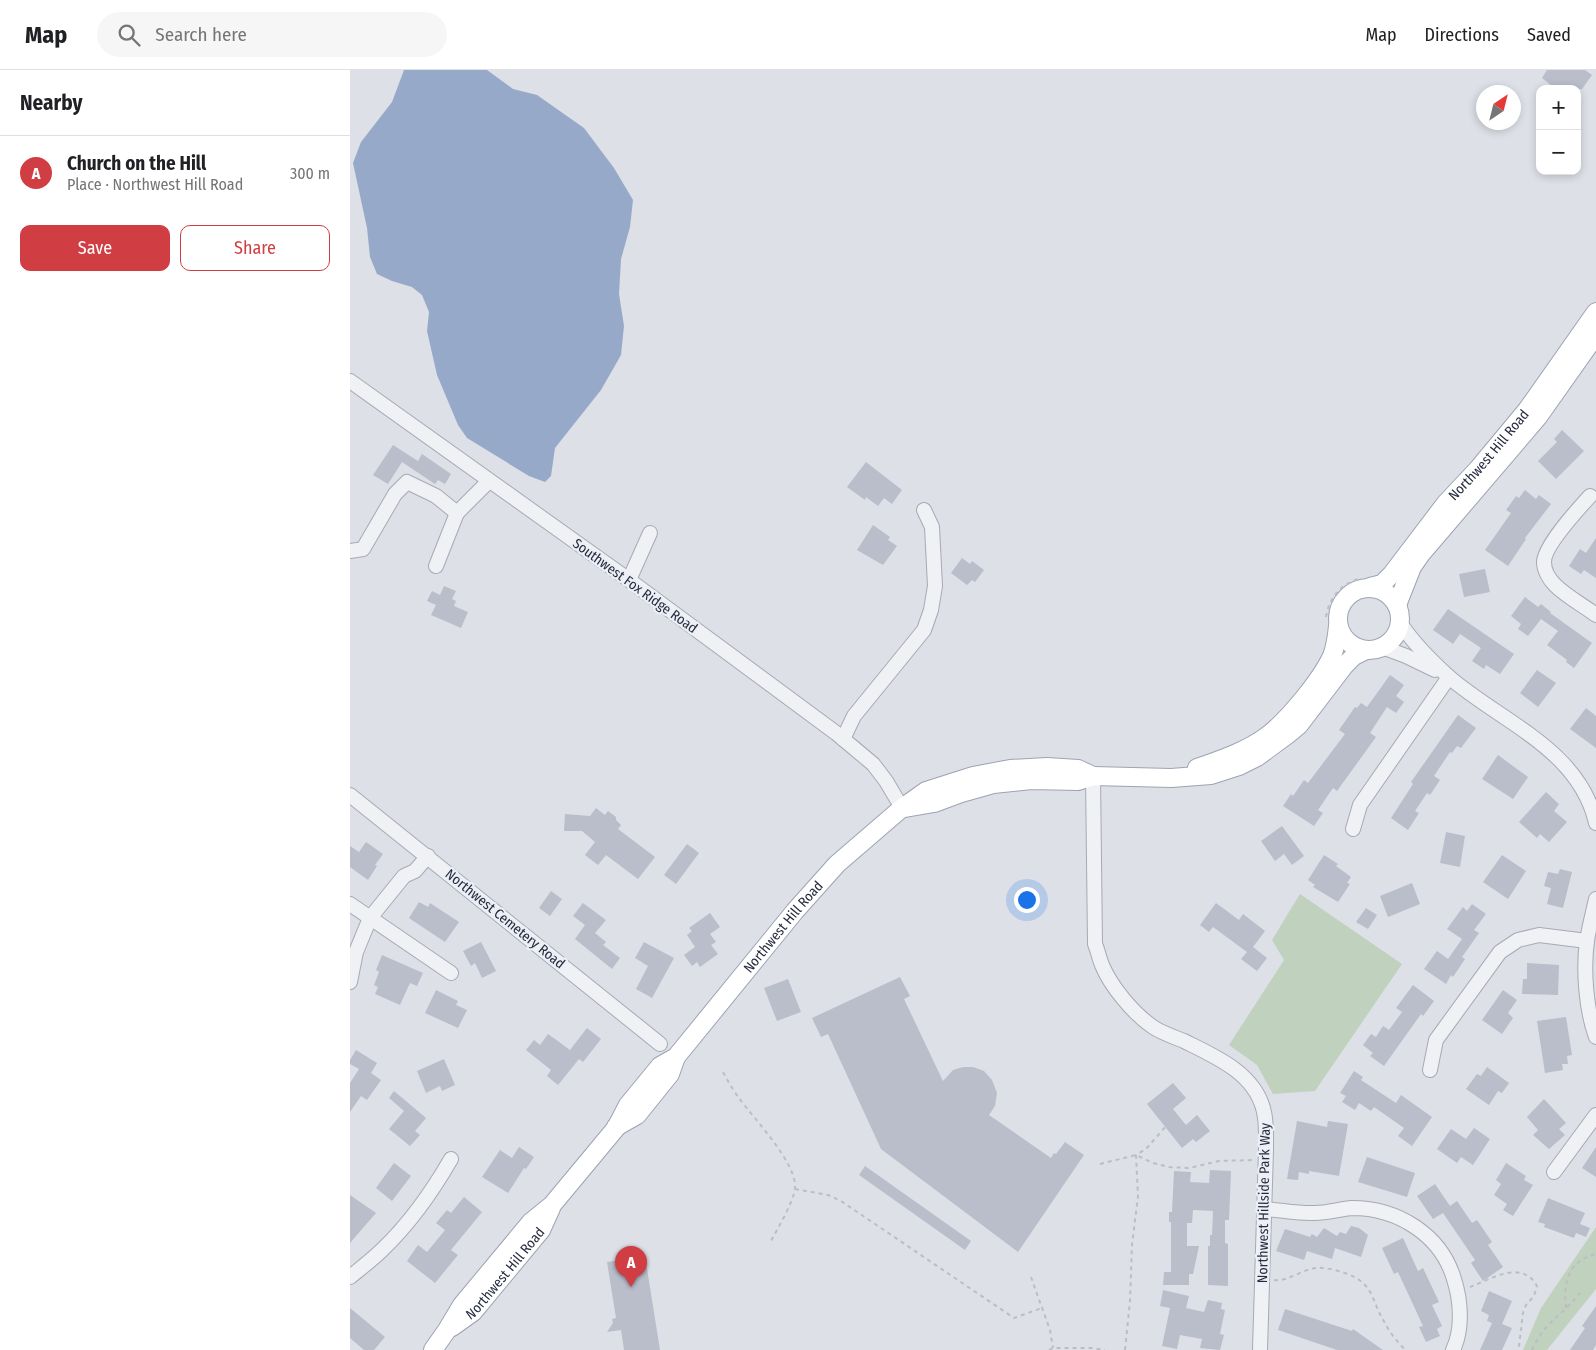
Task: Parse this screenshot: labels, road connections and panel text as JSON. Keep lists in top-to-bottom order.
{
  "streets": {
    "main road": ["Northwest Hill Road"],
    "street": ["Southwest Fox Ridge Road", "Northwest Cemetery Road", "Northwest Hillside Park Way"]
  },
  "crossings": [
    ["Northwest Hill Road", "Southwest Fox Ridge Road"]
  ],
  "north": "top right",
  "page": {
    "header": "Map",
    "search": "Search here",
    "nav": ["Map", "Directions", "Saved"],
    "heading": "Nearby",
    "map_buttons": ["+", "−"],
    "list": [
      {
        "mark": "A",
        "name": "Church on the Hill",
        "note": "Place · Northwest Hill Road",
        "value": "300 m"
      }
    ],
    "buttons": ["Save", "Share"],
    "pins": "A"
  }
}
